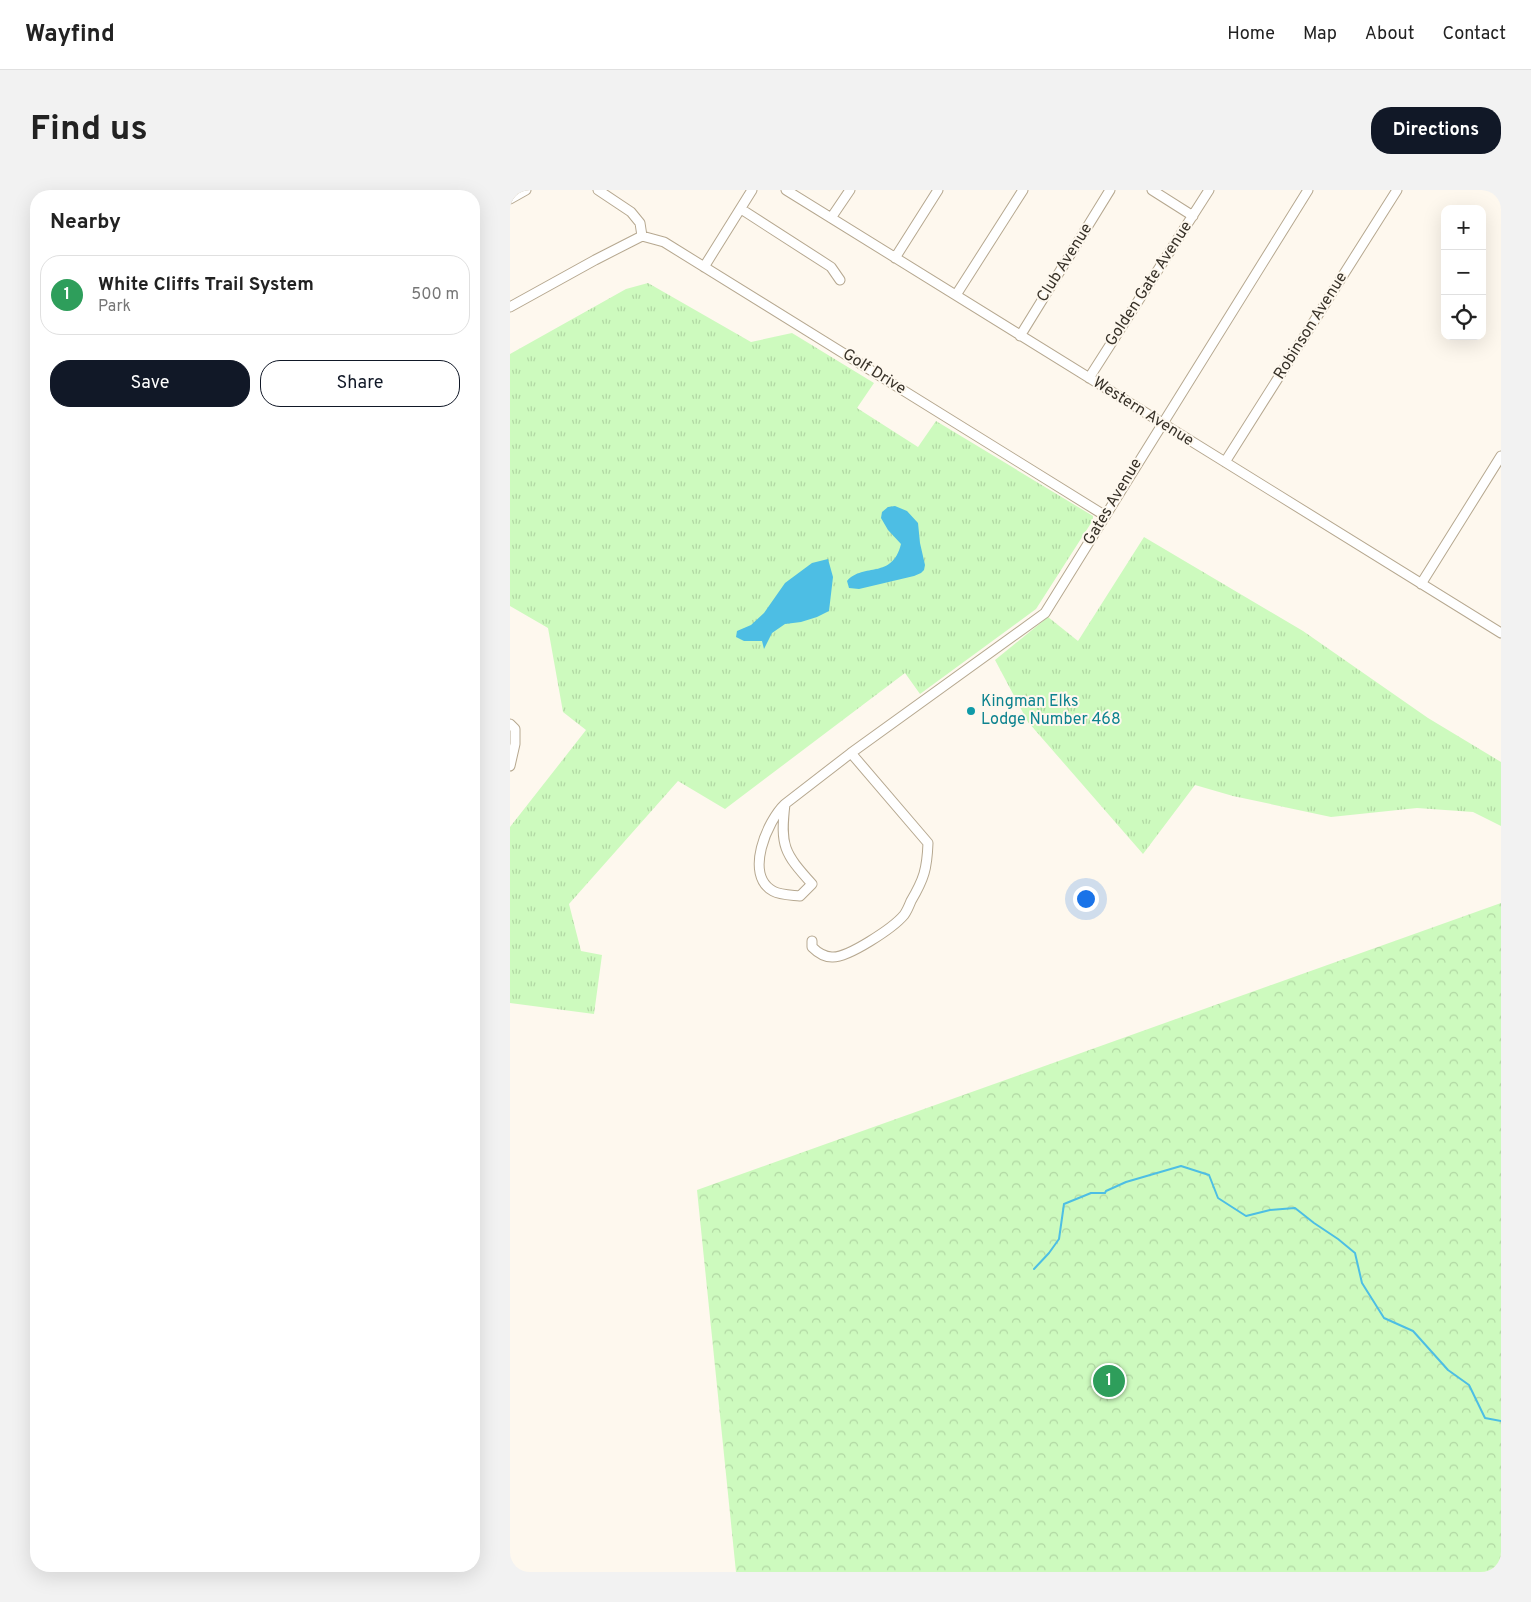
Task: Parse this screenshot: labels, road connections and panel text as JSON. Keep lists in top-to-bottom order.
{
  "streets": {
    "street": [
      "Club Avenue",
      "Golden Gate Avenue",
      "Robinson Avenue",
      "Golf Drive",
      "Western Avenue",
      "Gates Avenue"
    ]
  },
  "crossings": [
    ["Club Avenue", "Western Avenue"],
    ["Golden Gate Avenue", "Western Avenue"],
    ["Robinson Avenue", "Western Avenue"],
    ["Golf Drive", "Gates Avenue"],
    ["Western Avenue", "Gates Avenue"]
  ],
  "places": ["Kingman Elks Lodge Number 468"],
  "page": {
    "header": "Wayfind",
    "nav": [
      "Home",
      "Map",
      "About",
      "Contact"
    ],
    "buttons": [
      "Directions",
      ["Save", "Share"]
    ],
    "title": "Find us",
    "heading": "Nearby",
    "map_buttons": ["+", "−"],
    "list": [
      {
        "mark": "1",
        "name": "White Cliffs Trail System",
        "note": "Park",
        "value": "500 m"
      }
    ],
    "pins": "1"
  }
}
